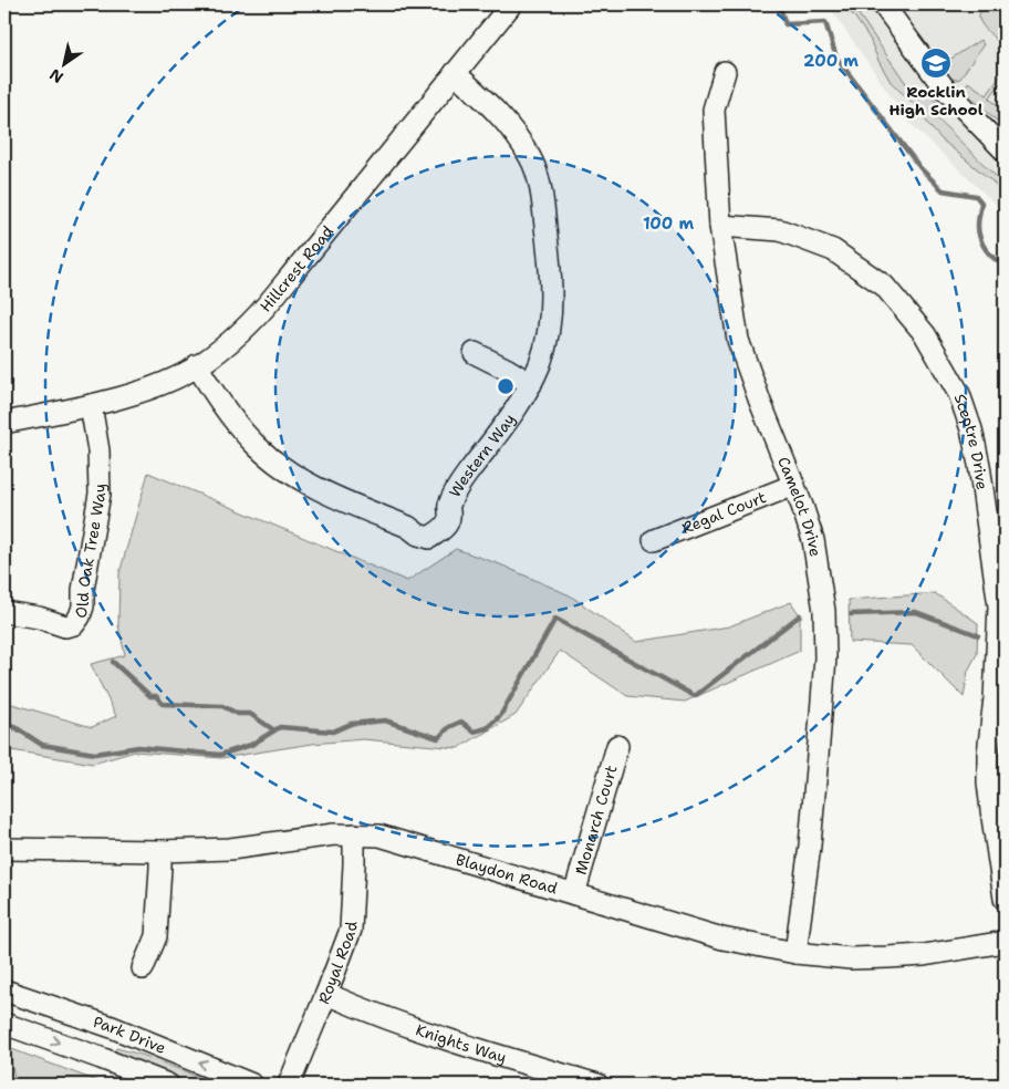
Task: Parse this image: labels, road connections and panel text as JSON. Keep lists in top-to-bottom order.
{
  "streets": {
    "street": [
      "Hillcrest Road",
      "Sceptre Drive",
      "Western Way",
      "Camelot Drive",
      "Regal Court",
      "Old Oak Tree Way",
      "Monarch Court",
      "Blaydon Road",
      "Royal Road",
      "Park Drive",
      "Knights Way"
    ]
  },
  "crossings": [
    ["Hillcrest Road", "Western Way"],
    ["Hillcrest Road", "Old Oak Tree Way"],
    ["Sceptre Drive", "Camelot Drive"],
    ["Camelot Drive", "Regal Court"],
    ["Camelot Drive", "Blaydon Road"],
    ["Monarch Court", "Blaydon Road"],
    ["Blaydon Road", "Royal Road"],
    ["Royal Road", "Knights Way"]
  ],
  "places": {
    "school or university": ["Rocklin High School"]
  },
  "north": "bottom left",
  "rings": ["200 m", "100 m"]
}
